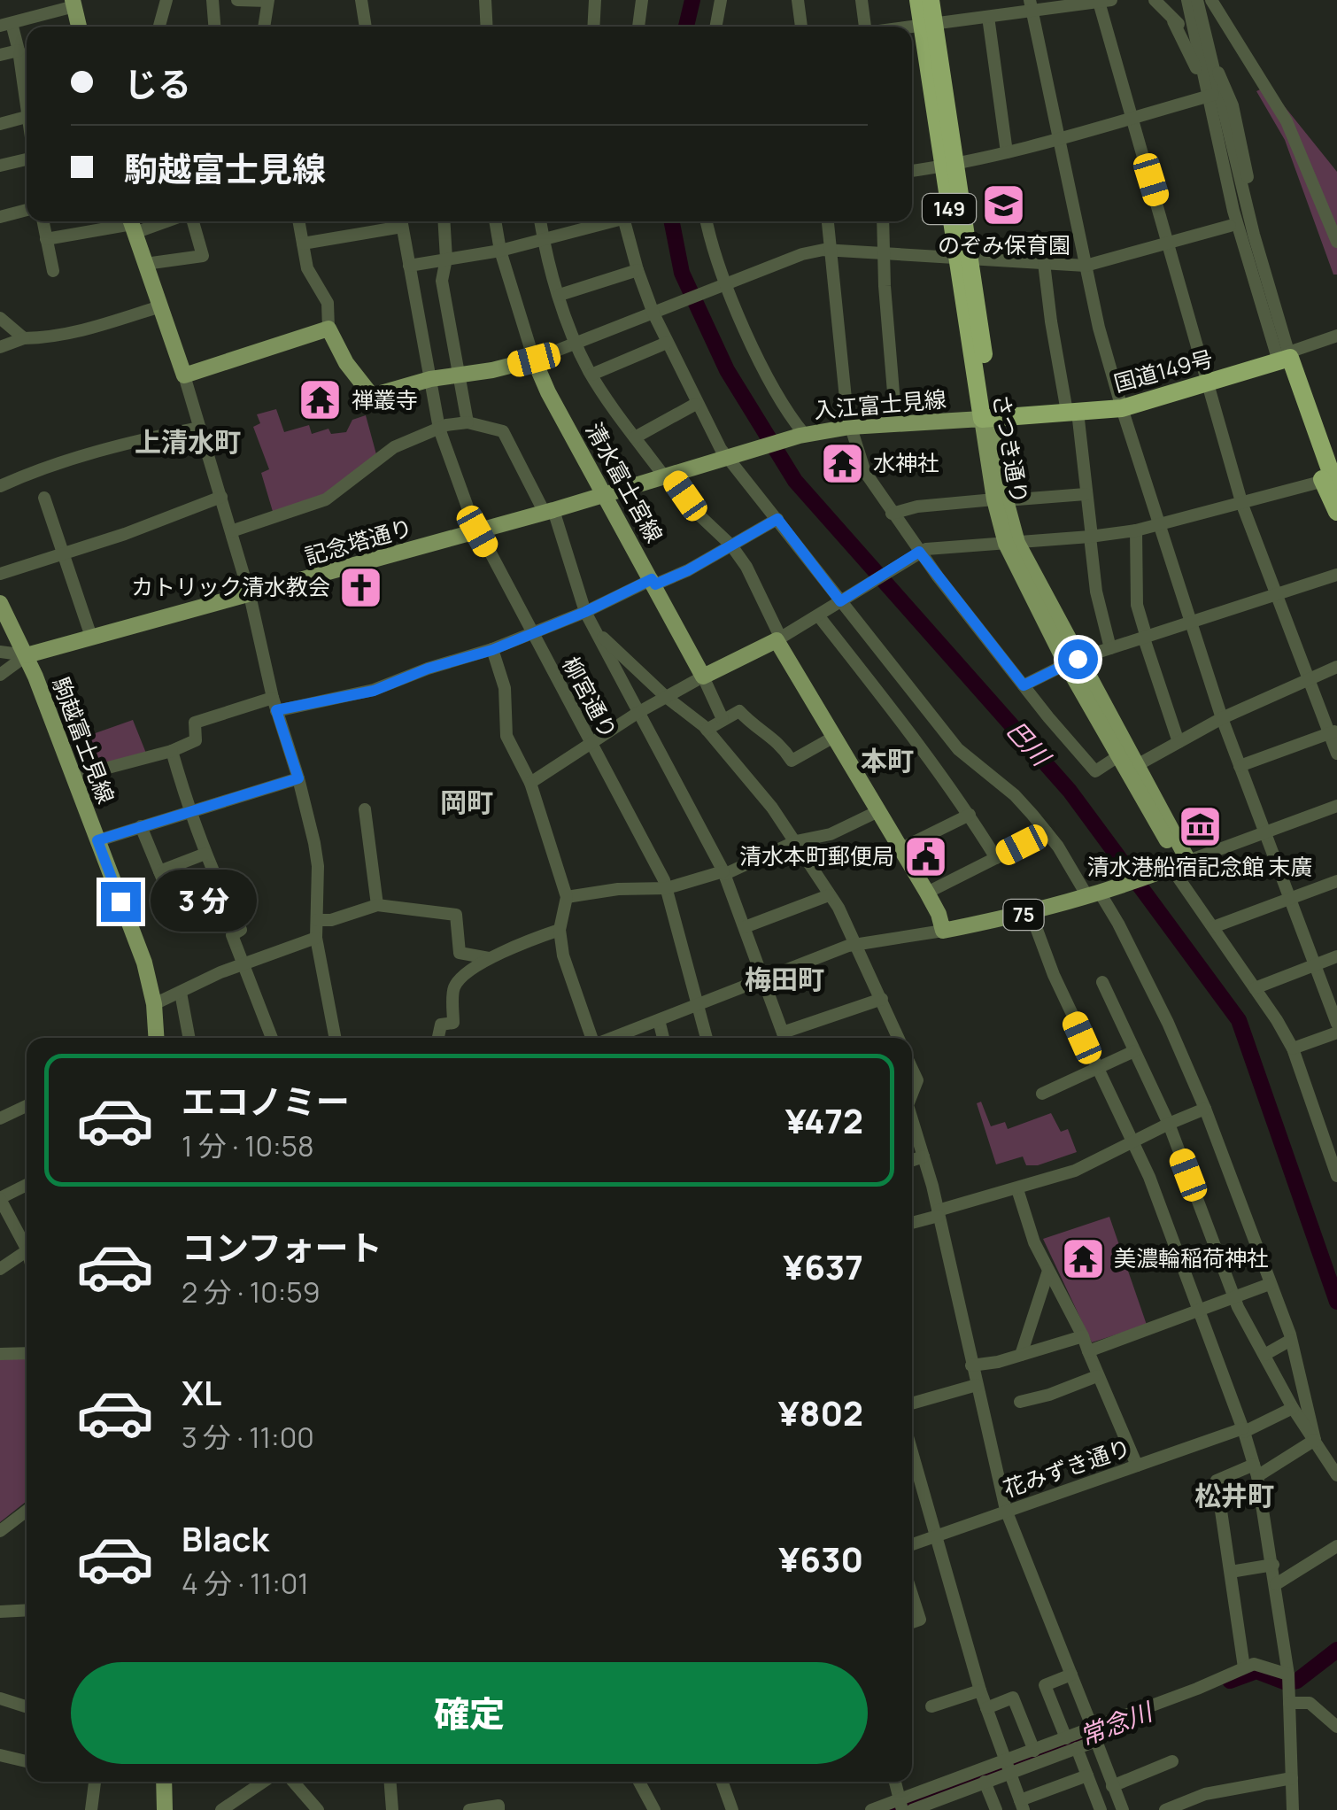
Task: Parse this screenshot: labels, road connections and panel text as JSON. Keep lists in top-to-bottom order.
{
  "streets": {
    "highway": ["149", "国道149号", "さつき通り"],
    "main road": [
      "入江富士見線",
      "清水富士宮線",
      "記念塔通り",
      "駒越富士見線",
      "75"
    ],
    "street": ["柳宮通り", "花みずき通り"]
  },
  "crossings": [
    ["国道149号", "入江富士見線"],
    ["国道149号", "さつき通り"],
    ["入江富士見線", "さつき通り"],
    ["入江富士見線", "記念塔通り"],
    ["さつき通り", "75"],
    ["清水富士宮線", "記念塔通り"],
    ["記念塔通り", "柳宮通り"],
    ["記念塔通り", "駒越富士見線"]
  ],
  "districts": [
    "上清水町",
    "本町",
    "岡町",
    "梅田町",
    "松井町"
  ],
  "water": ["巴川", "常念川"],
  "places": {
    "school or university": ["のぞみ保育園"],
    "temple": ["禅叢寺", "水神社", "美濃輪稲荷神社"],
    "church": ["カトリック清水教会"],
    "museum": ["清水港船宿記念館 末廣"],
    "public building": ["清水本町郵便局"]
  },
  "page": {
    "banner": ["じる", "駒越富士見線"],
    "bubble": "3 分",
    "list": [
      {
        "name": "エコノミー",
        "note": "1 分 · 10:58",
        "value": "¥472"
      },
      {
        "name": "コンフォート",
        "note": "2 分 · 10:59",
        "value": "¥637"
      },
      {
        "name": "XL",
        "note": "3 分 · 11:00",
        "value": "¥802"
      },
      {
        "name": "Black",
        "note": "4 分 · 11:01",
        "value": "¥630"
      }
    ],
    "buttons": "確定"
  }
}
